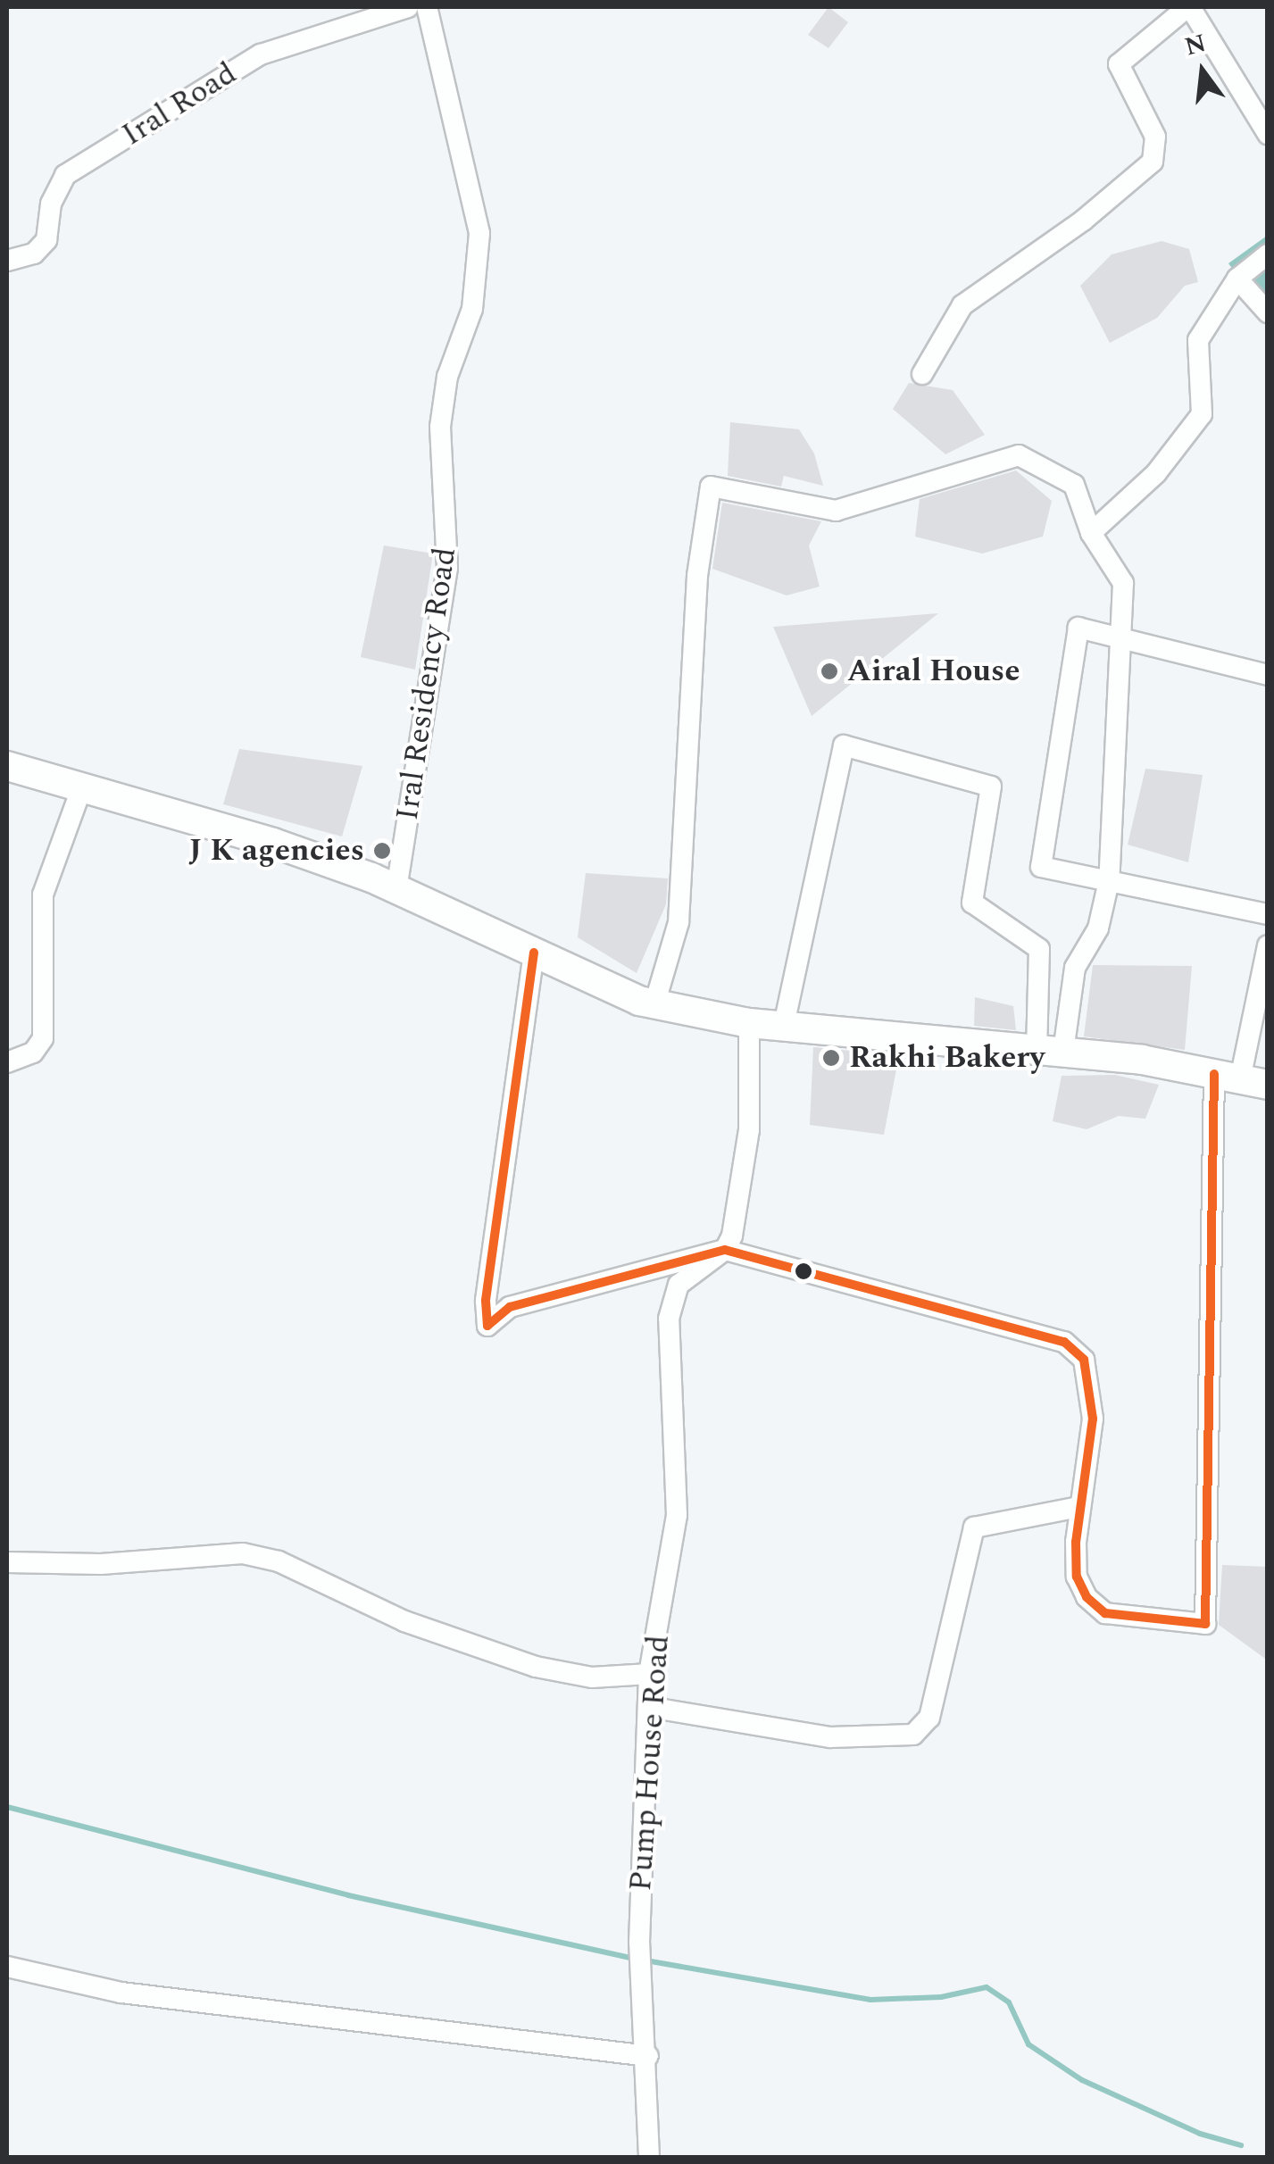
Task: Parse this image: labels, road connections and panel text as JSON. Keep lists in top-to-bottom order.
{
  "streets": {
    "street": ["Iral Road", "Iral Residency Road", "Pump House Road"]
  },
  "places": ["Airal House", "J K agencies", "Rakhi Bakery"],
  "north": "top"
}
